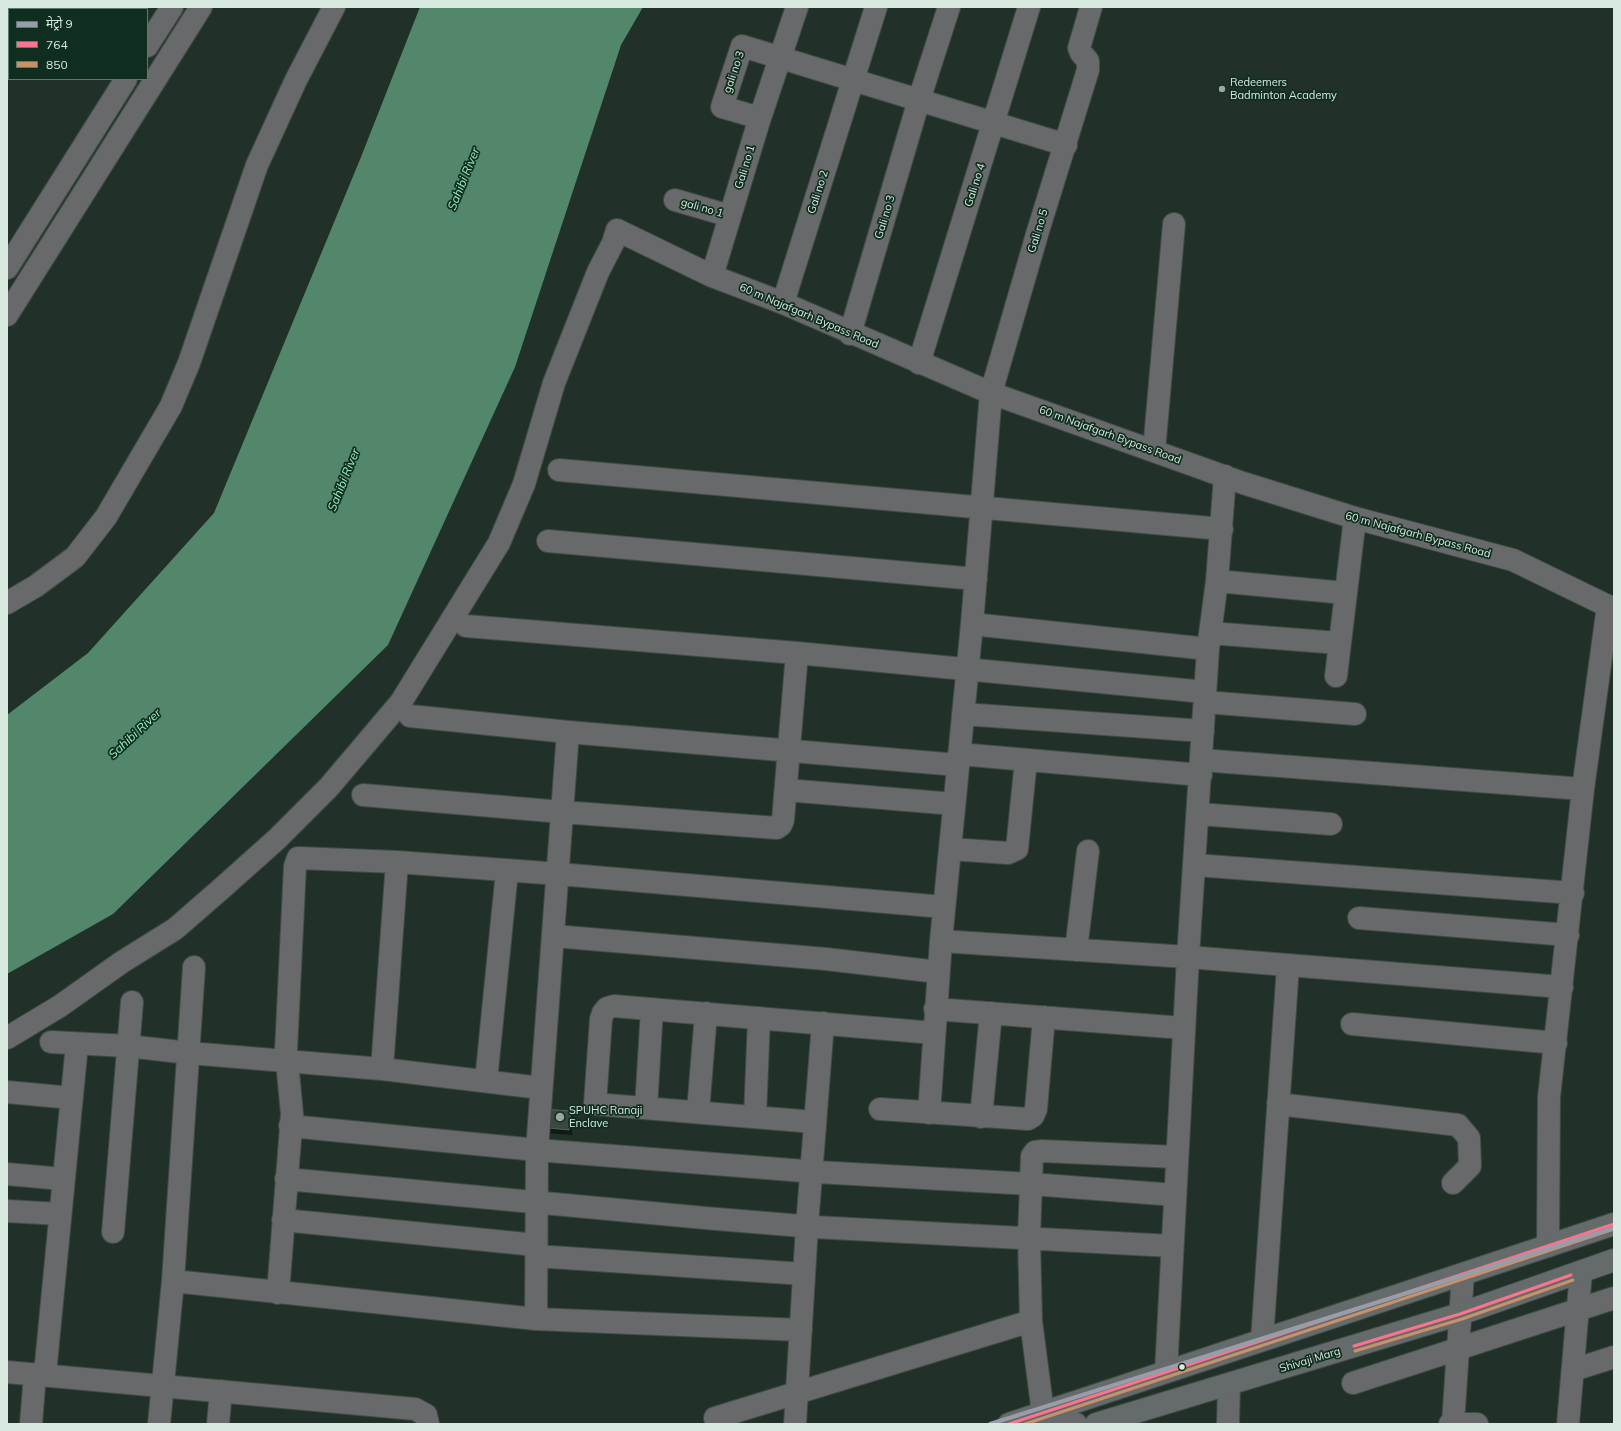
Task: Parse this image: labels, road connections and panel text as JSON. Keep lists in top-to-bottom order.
{
  "streets": {
    "main road": ["Shivaji Marg"],
    "street": [
      "gali no 3",
      "Gali no 1",
      "Gali no 4",
      "Gali no 2",
      "gali no 1",
      "Gali no 3",
      "Gali no 5",
      "60 m Najafgarh Bypass Road"
    ]
  },
  "crossings": [
    ["gali no 3", "Gali no 1"],
    ["Gali no 1", "gali no 1"],
    ["Gali no 1", "60 m Najafgarh Bypass Road"],
    ["Gali no 4", "60 m Najafgarh Bypass Road"],
    ["Gali no 2", "60 m Najafgarh Bypass Road"],
    ["Gali no 3", "60 m Najafgarh Bypass Road"],
    ["Gali no 5", "60 m Najafgarh Bypass Road"]
  ],
  "water": ["Sahibi River"],
  "places": ["Redeemers Badminton Academy", "SPUHC Ranaji Enclave"],
  "lines": ["transit line 764", "metro line 9", "transit line 850"],
  "legend": ["मेट्रो 9", "764", "850"]
}
